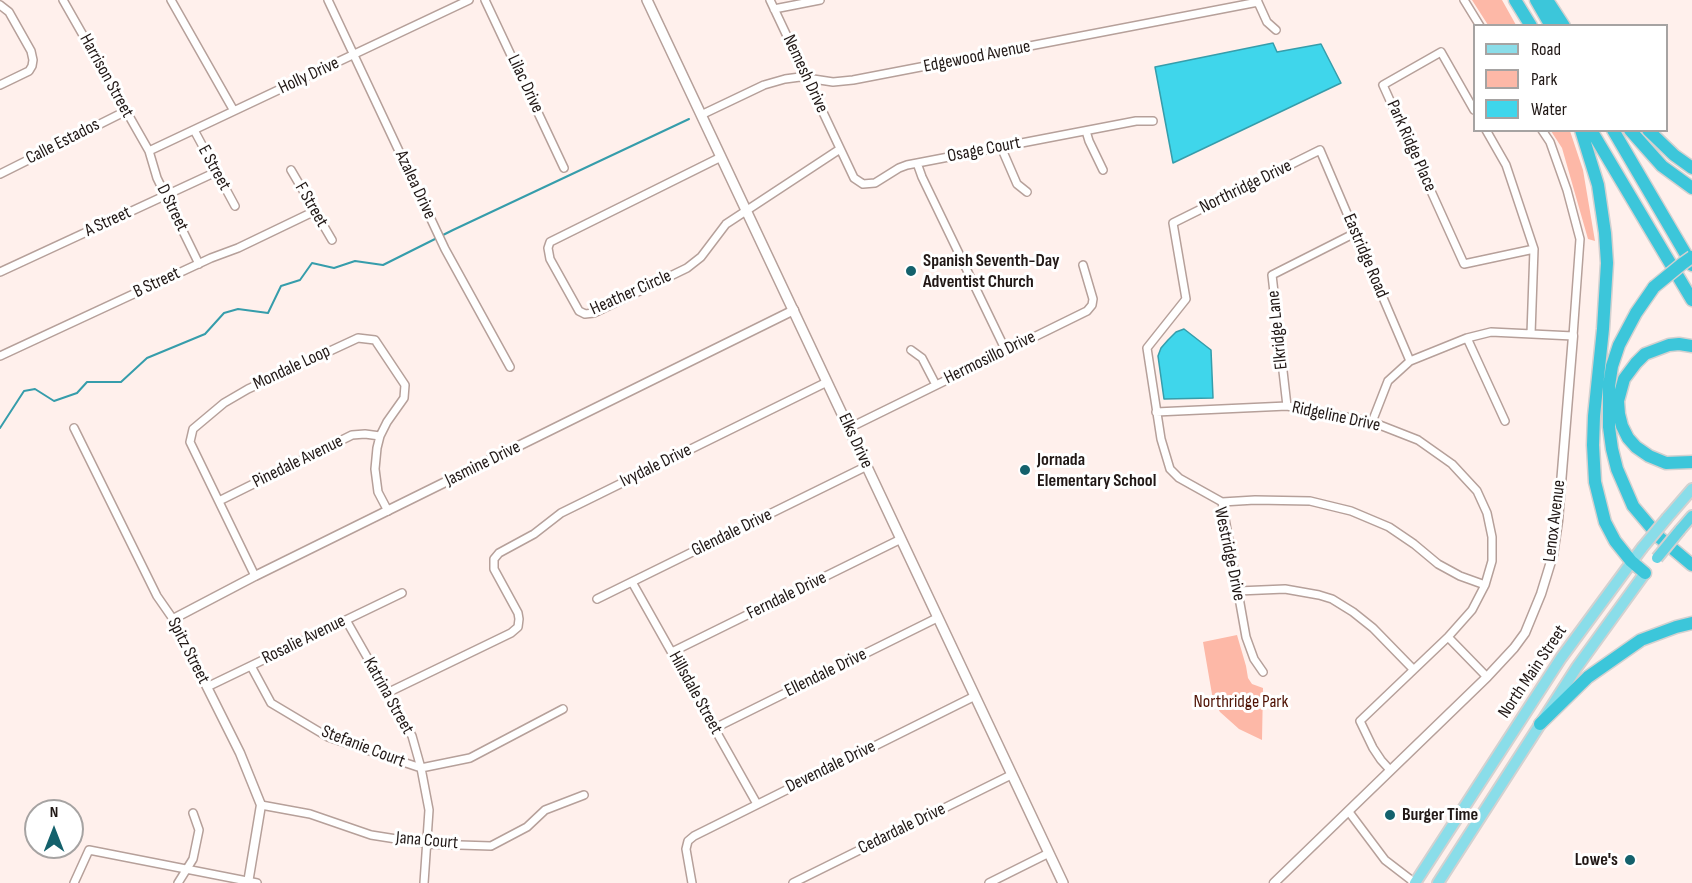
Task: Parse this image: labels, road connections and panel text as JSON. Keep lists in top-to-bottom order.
{
  "streets": {
    "highway": ["North Main Street"],
    "main road": ["Elks Drive"],
    "street": [
      "Edgewood Avenue",
      "Nemesh Drive",
      "Harrison Street",
      "Holly Drive",
      "Lilac Drive",
      "Calle Estados",
      "Park Ridge Place",
      "Osage Court",
      "E Street",
      "Azalea Drive",
      "Northridge Drive",
      "F Street",
      "D Street",
      "A Street",
      "Eastridge Road",
      "B Street",
      "Heather Circle",
      "Elkridge Lane",
      "Hermosillo Drive",
      "Mondale Loop",
      "Ridgeline Drive",
      "Pinedale Avenue",
      "Jasmine Drive",
      "Ivydale Drive",
      "Lenox Avenue",
      "Glendale Drive",
      "Westridge Drive",
      "Ferndale Drive",
      "Rosalie Avenue",
      "Spitz Street",
      "Ellendale Drive",
      "Hillsdale Street",
      "Katrina Street",
      "Stefanie Court",
      "Devendale Drive",
      "Cedardale Drive",
      "Jana Court"
    ]
  },
  "crossings": [
    ["Edgewood Avenue", "Nemesh Drive"],
    ["Edgewood Avenue", "Elks Drive"],
    ["Nemesh Drive", "Osage Court"],
    ["Harrison Street", "Holly Drive"],
    ["Harrison Street", "Calle Estados"],
    ["Harrison Street", "D Street"],
    ["Holly Drive", "E Street"],
    ["Holly Drive", "Azalea Drive"],
    ["Holly Drive", "D Street"],
    ["E Street", "A Street"],
    ["Northridge Drive", "Eastridge Road"],
    ["Northridge Drive", "Westridge Drive"],
    ["F Street", "B Street"],
    ["D Street", "A Street"],
    ["D Street", "B Street"],
    ["Eastridge Road", "Elkridge Lane"],
    ["Heather Circle", "Elks Drive"],
    ["Elkridge Lane", "Ridgeline Drive"],
    ["Hermosillo Drive", "Elks Drive"],
    ["Mondale Loop", "Pinedale Avenue"],
    ["Mondale Loop", "Jasmine Drive"],
    ["Ridgeline Drive", "Lenox Avenue"],
    ["Ridgeline Drive", "Westridge Drive"],
    ["Elks Drive", "Jasmine Drive"],
    ["Elks Drive", "Ivydale Drive"],
    ["Elks Drive", "Glendale Drive"],
    ["Elks Drive", "Ferndale Drive"],
    ["Elks Drive", "Ellendale Drive"],
    ["Elks Drive", "Devendale Drive"],
    ["Elks Drive", "Cedardale Drive"],
    ["Jasmine Drive", "Spitz Street"],
    ["Ivydale Drive", "Katrina Street"],
    ["Glendale Drive", "Hillsdale Street"],
    ["Ferndale Drive", "Hillsdale Street"],
    ["Rosalie Avenue", "Spitz Street"],
    ["Rosalie Avenue", "Katrina Street"],
    ["Rosalie Avenue", "Stefanie Court"],
    ["Spitz Street", "Jana Court"],
    ["Ellendale Drive", "Hillsdale Street"],
    ["Hillsdale Street", "Devendale Drive"],
    ["Katrina Street", "Stefanie Court"],
    ["Katrina Street", "Jana Court"]
  ],
  "parks": ["Northridge Park"],
  "places": [
    "Spanish Seventh-Day Adventist Church",
    "Jornada Elementary School",
    "Burger Time",
    "Lowe's"
  ],
  "legend": ["Road", "Park", "Water"],
  "north": "top"
}
